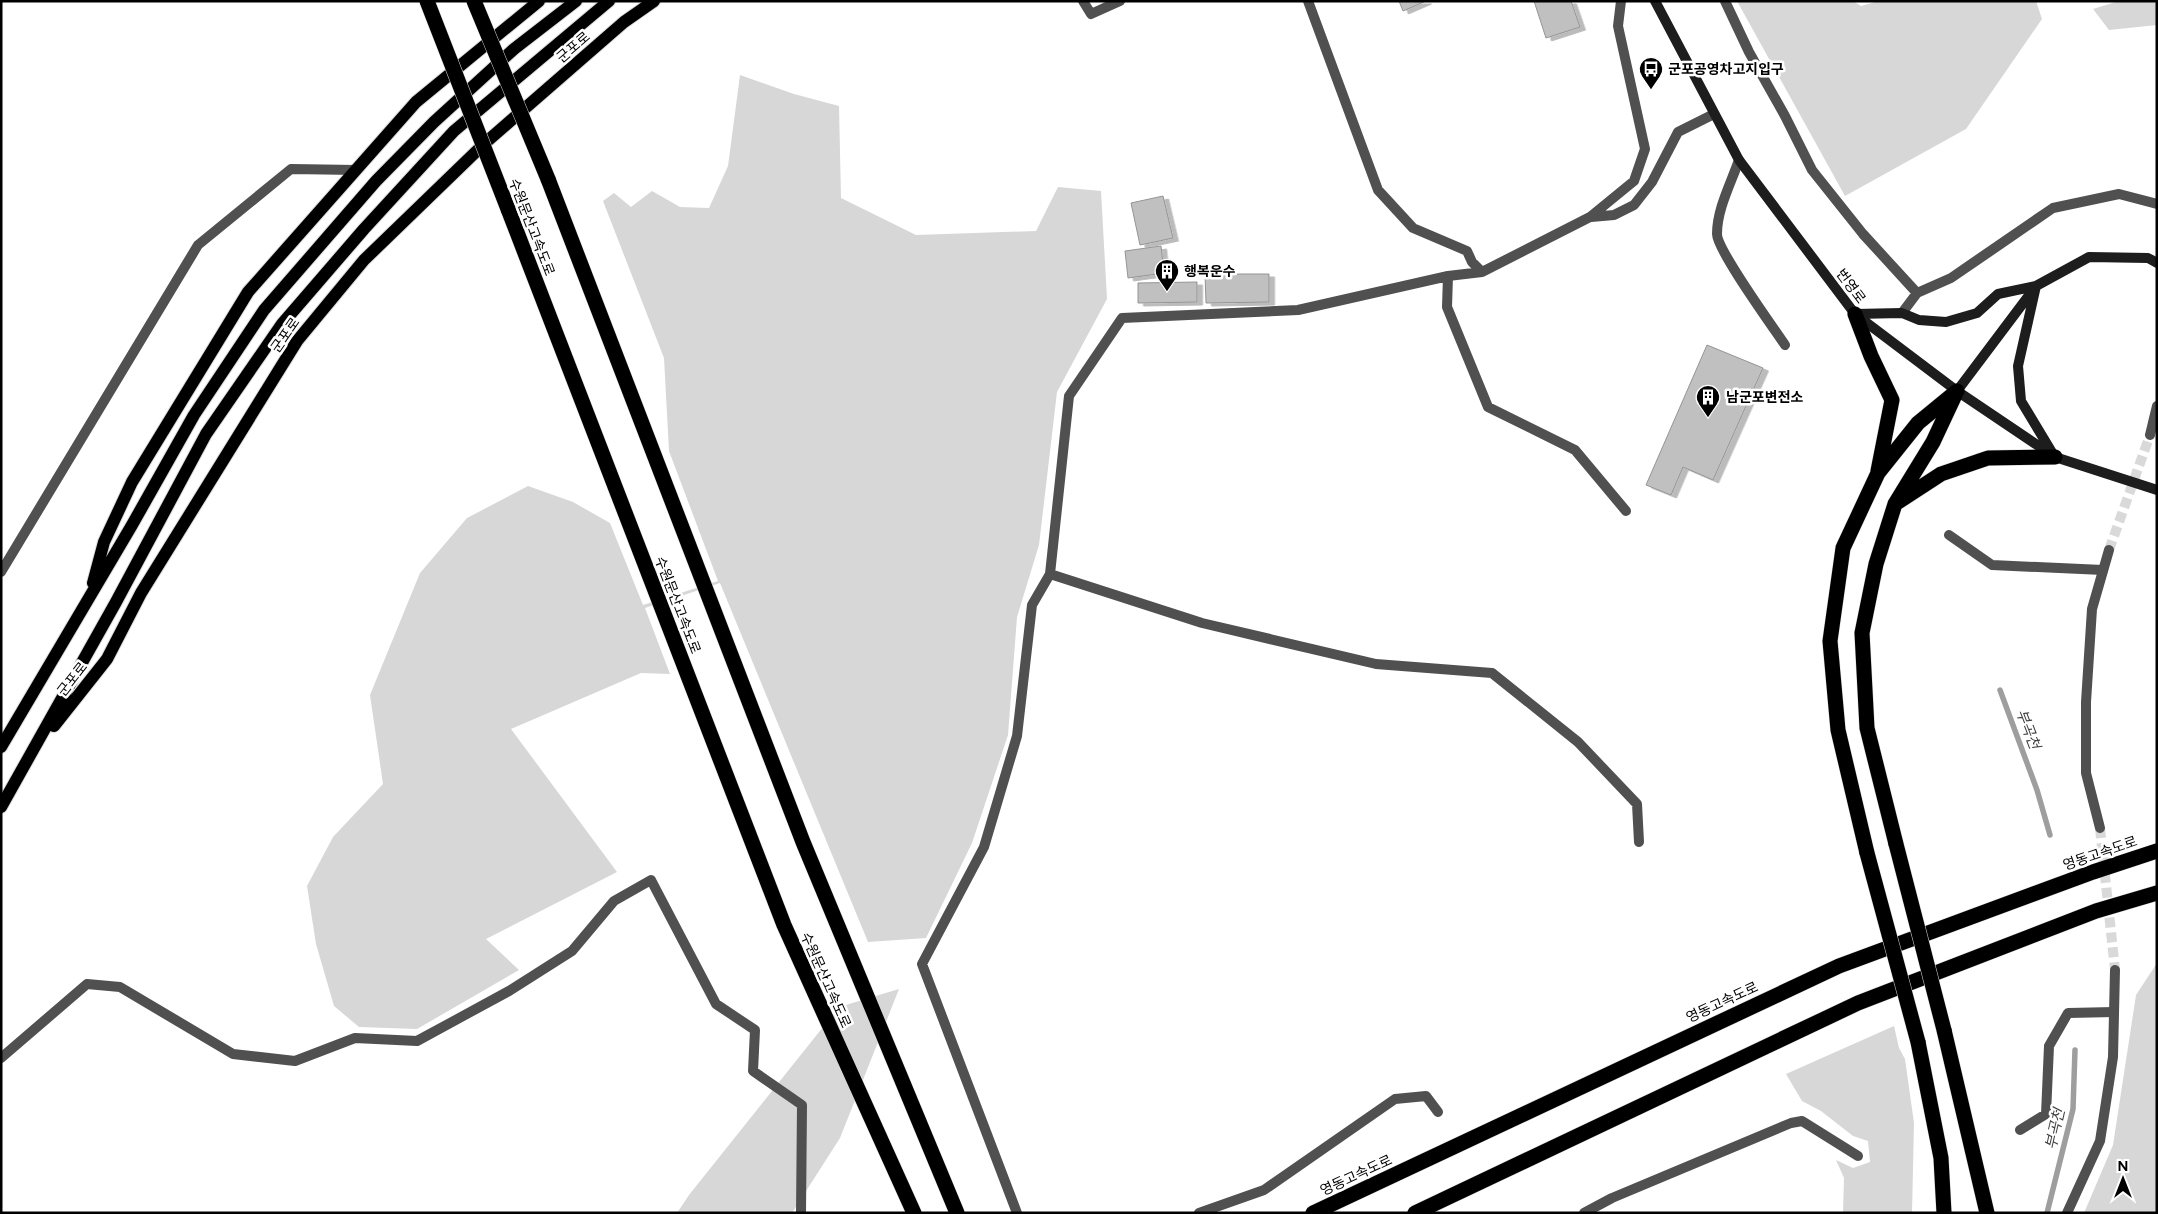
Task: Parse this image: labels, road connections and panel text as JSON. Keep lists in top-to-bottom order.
{
  "streets": {
    "highway": ["수원문산고속도로", "영동고속도로"],
    "main road": ["군포로"],
    "street": ["번영로"]
  },
  "water": ["부곡천"],
  "places": {
    "bus stop": ["군포공영차고지입구"],
    "building": ["행복운수", "남군포변전소"]
  },
  "north": "top"
}
